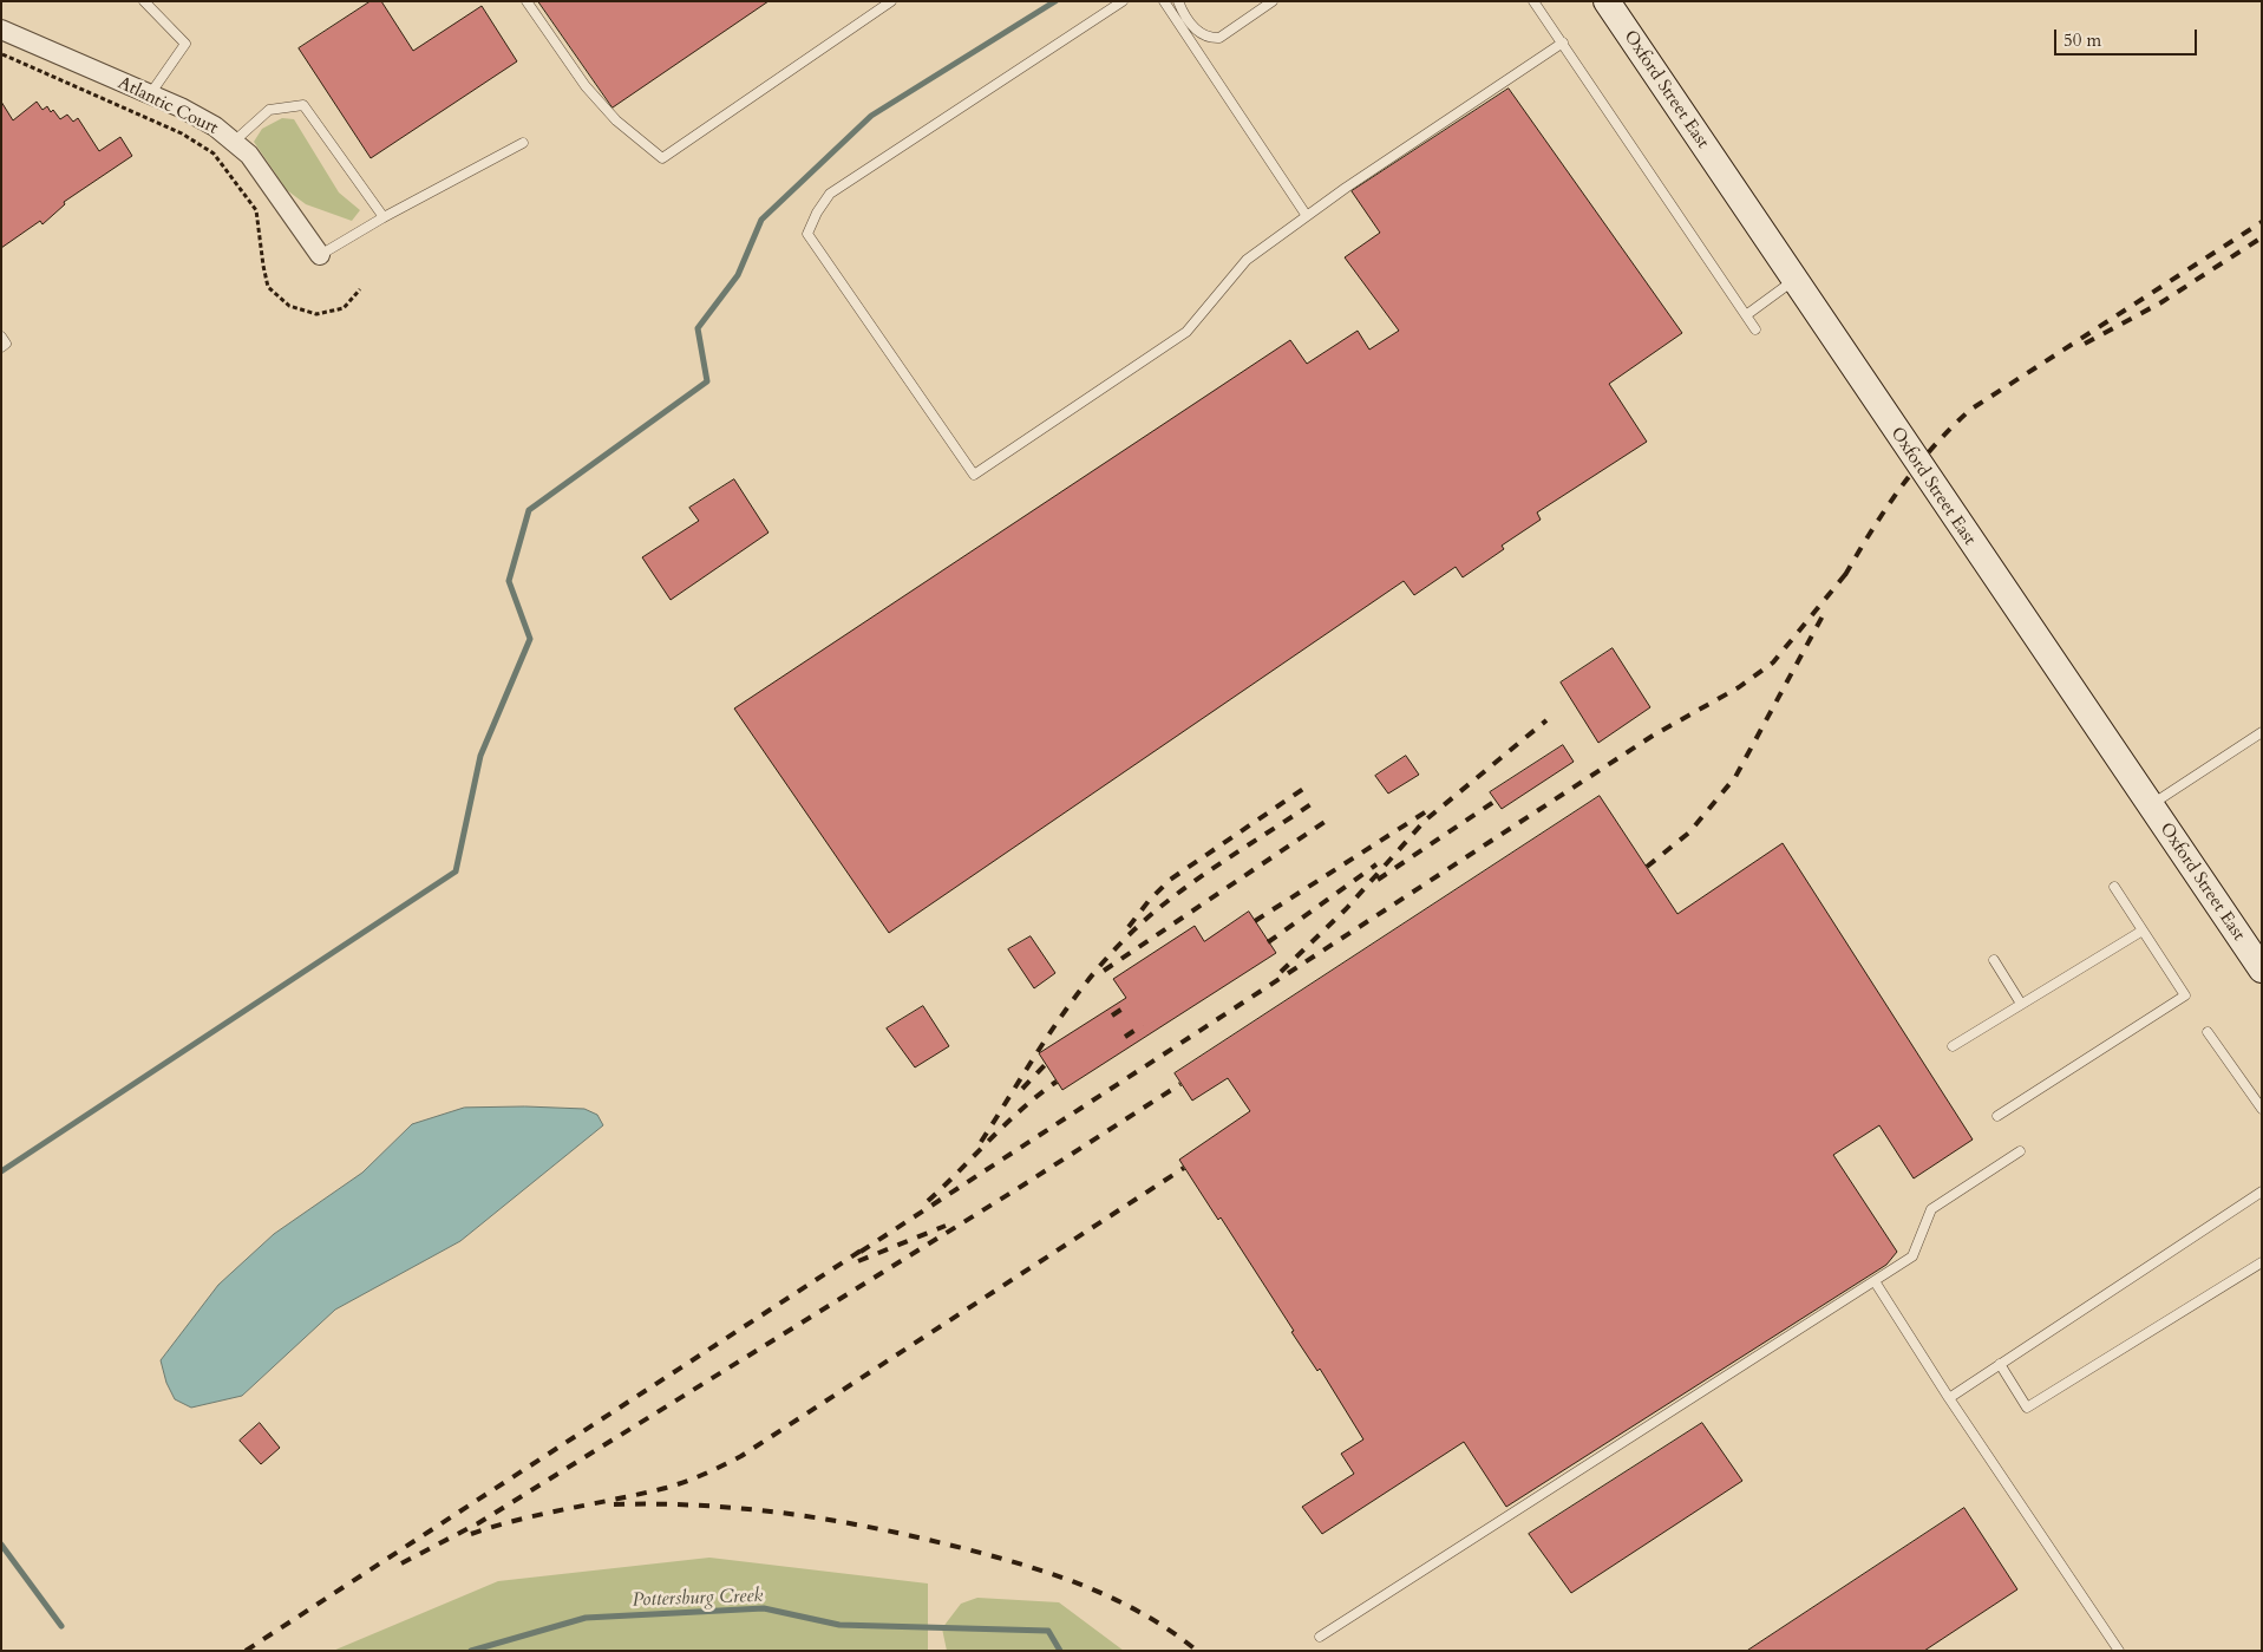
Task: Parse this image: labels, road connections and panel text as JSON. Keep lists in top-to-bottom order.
{
  "streets": {
    "main road": ["Oxford Street East"],
    "street": ["Atlantic Court"]
  },
  "water": ["Pottersburg Creek"],
  "scale_bar": "50 m"
}
